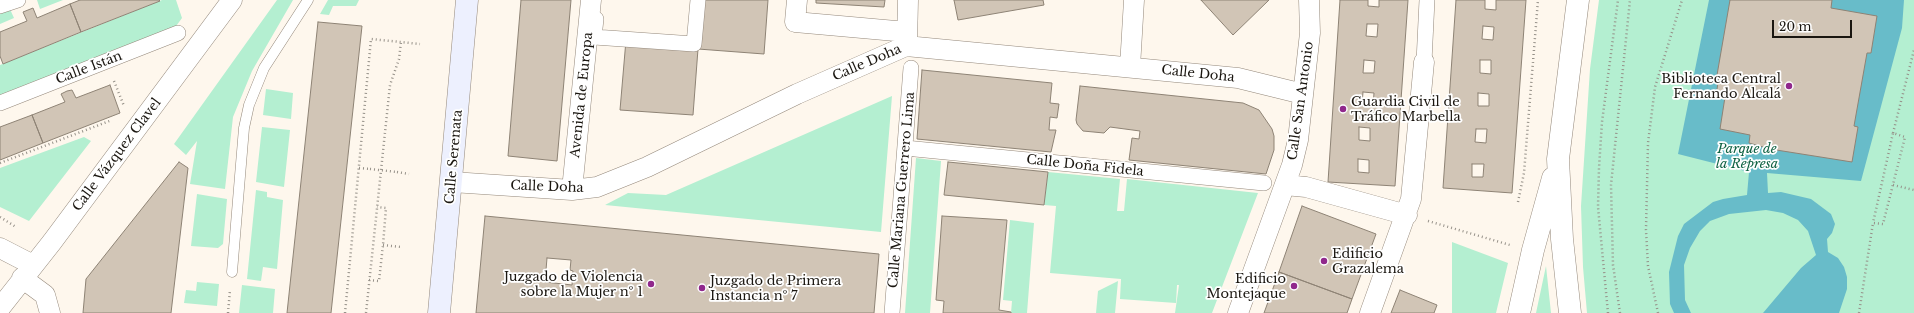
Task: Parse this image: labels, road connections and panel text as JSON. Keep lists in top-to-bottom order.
{
  "streets": {
    "main road": ["Calle Serenata"],
    "street": [
      "Calle Doha",
      "Calle Istán",
      "Avenida de Europa",
      "Calle San Antonio",
      "Calle Vázquez Clavel",
      "Calle Doña Fidela",
      "Calle Mariana Guerrero Lima"
    ]
  },
  "crossings": [
    ["Calle Doha", "Avenida de Europa"],
    ["Calle Doha", "Calle San Antonio"],
    ["Calle Doha", "Calle Serenata"],
    ["Calle Doña Fidela", "Calle Mariana Guerrero Lima"]
  ],
  "parks": ["Parque de la Represa"],
  "places": [
    "Biblioteca Central Fernando Alcalá",
    "Guardia Civil de Tráfico Marbella",
    "Edificio Grazalema",
    "Juzgado de Violencia sobre la Mujer nº 1",
    "Edificio Montejaque",
    "Juzgado de Primera Instancia nº 7"
  ],
  "scale_bar": "20 m"
}
